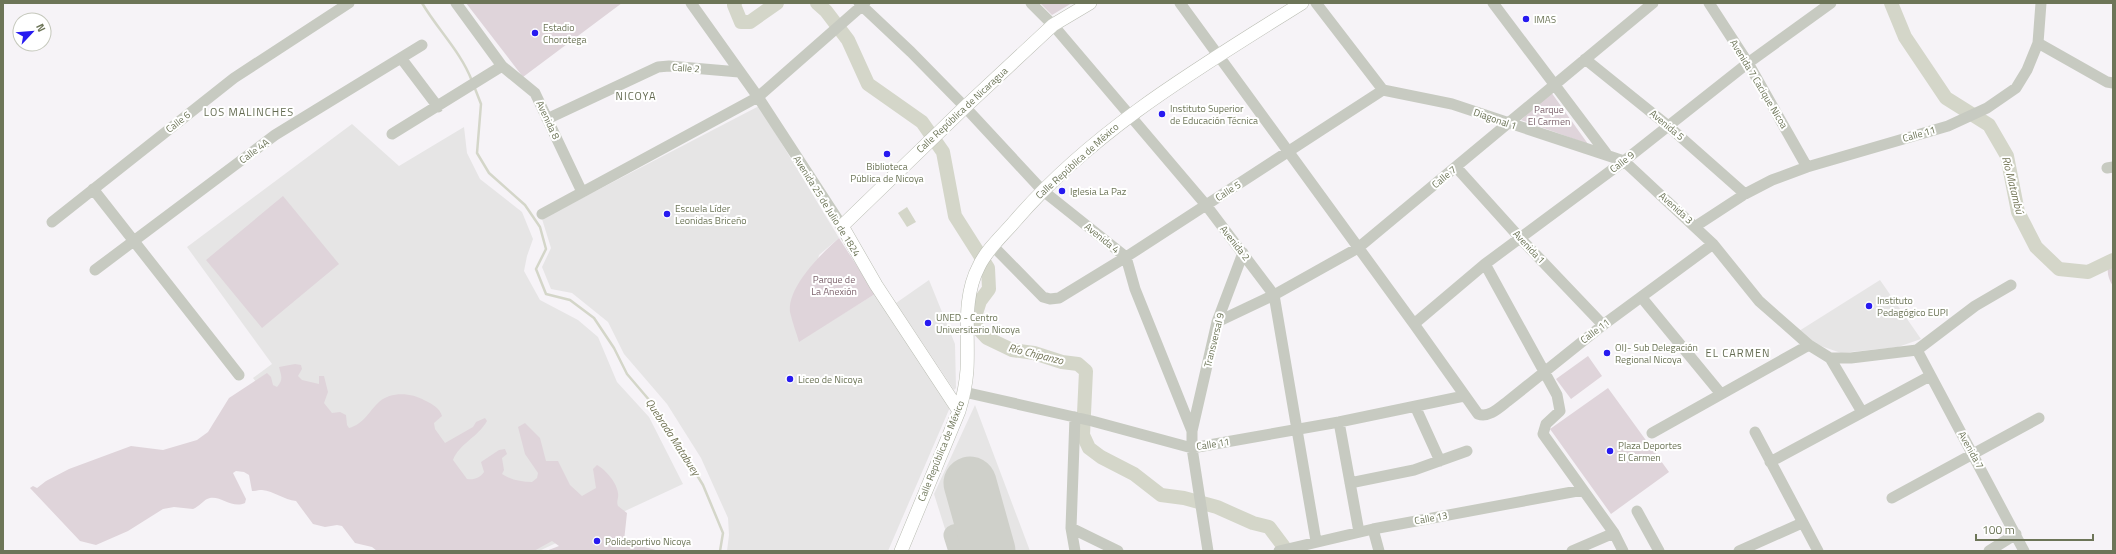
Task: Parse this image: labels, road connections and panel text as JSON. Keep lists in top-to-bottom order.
{
  "streets": {
    "main road": ["Calle República de Nicaragua", "Calle República de México", "Avenida 25 de Julio de 1824"],
    "street": [
      "Calle 2",
      "Avenida 7 Cacique Nicoa",
      "Diagonal 1",
      "Avenida 8",
      "Calle 6",
      "Avenida 5",
      "Calle 11",
      "Calle 4A",
      "Calle 9",
      "Calle 7",
      "Calle 5",
      "Avenida 3",
      "Avenida 4",
      "Avenida 2",
      "Avenida 1",
      "Transversal 9",
      "Avenida 7",
      "Calle 13"
    ]
  },
  "crossings": [
    ["Calle 2", "Avenida 8"],
    ["Calle 2", "Avenida 25 de Julio de 1824"],
    ["Avenida 7 Cacique Nicoa", "Calle 11"],
    ["Avenida 7 Cacique Nicoa", "Calle 9"],
    ["Calle República de Nicaragua", "Avenida 25 de Julio de 1824"],
    ["Calle República de Nicaragua", "Avenida 4"],
    ["Calle República de Nicaragua", "Avenida 2"],
    ["Diagonal 1", "Calle 7"],
    ["Diagonal 1", "Calle 5"],
    ["Diagonal 1", "Avenida 3"],
    ["Avenida 5", "Calle 11"],
    ["Avenida 5", "Calle 9"],
    ["Avenida 5", "Calle 7"],
    ["Calle 11", "Calle República de México"],
    ["Calle 11", "Avenida 3"],
    ["Calle 11", "Avenida 4"],
    ["Calle 11", "Avenida 2"],
    ["Calle 11", "Avenida 1"],
    ["Calle República de México", "Calle 5"],
    ["Calle República de México", "Avenida 25 de Julio de 1824"],
    ["Calle República de México", "Avenida 4"],
    ["Calle República de México", "Avenida 2"],
    ["Calle 9", "Avenida 3"],
    ["Calle 9", "Avenida 1"],
    ["Calle 7", "Avenida 3"],
    ["Calle 7", "Avenida 2"],
    ["Calle 7", "Avenida 1"],
    ["Calle 7", "Transversal 9"],
    ["Calle 5", "Avenida 4"],
    ["Calle 5", "Avenida 2"],
    ["Avenida 4", "Transversal 9"],
    ["Avenida 2", "Transversal 9"],
    ["Avenida 2", "Calle 13"]
  ],
  "districts": ["NICOYA", "LOS MALINCHES", "EL CARMEN"],
  "water": ["Río Matambú", "Río Chipanzo", "Quebrada Matabuey"],
  "parks": ["Parque El Carmen", "Parque de La Anexión"],
  "places": [
    "IMAS",
    "Estadio Chorotega",
    "Instituto Superior de Educación Técnica",
    "Biblioteca Pública de Nicoya",
    "Iglesia La Paz",
    "Escuela Líder Leonidas Briceño",
    "Instituto Pedagógico EUPI",
    "UNED - Centro Universitario Nicoya",
    "OIJ- Sub Delegación Regional Nicoya",
    "Liceo de Nicoya",
    "Plaza Deportes El Carmen",
    "Polideportivo Nicoya"
  ],
  "scale_bar": "100 m",
  "north": "top right"
}
